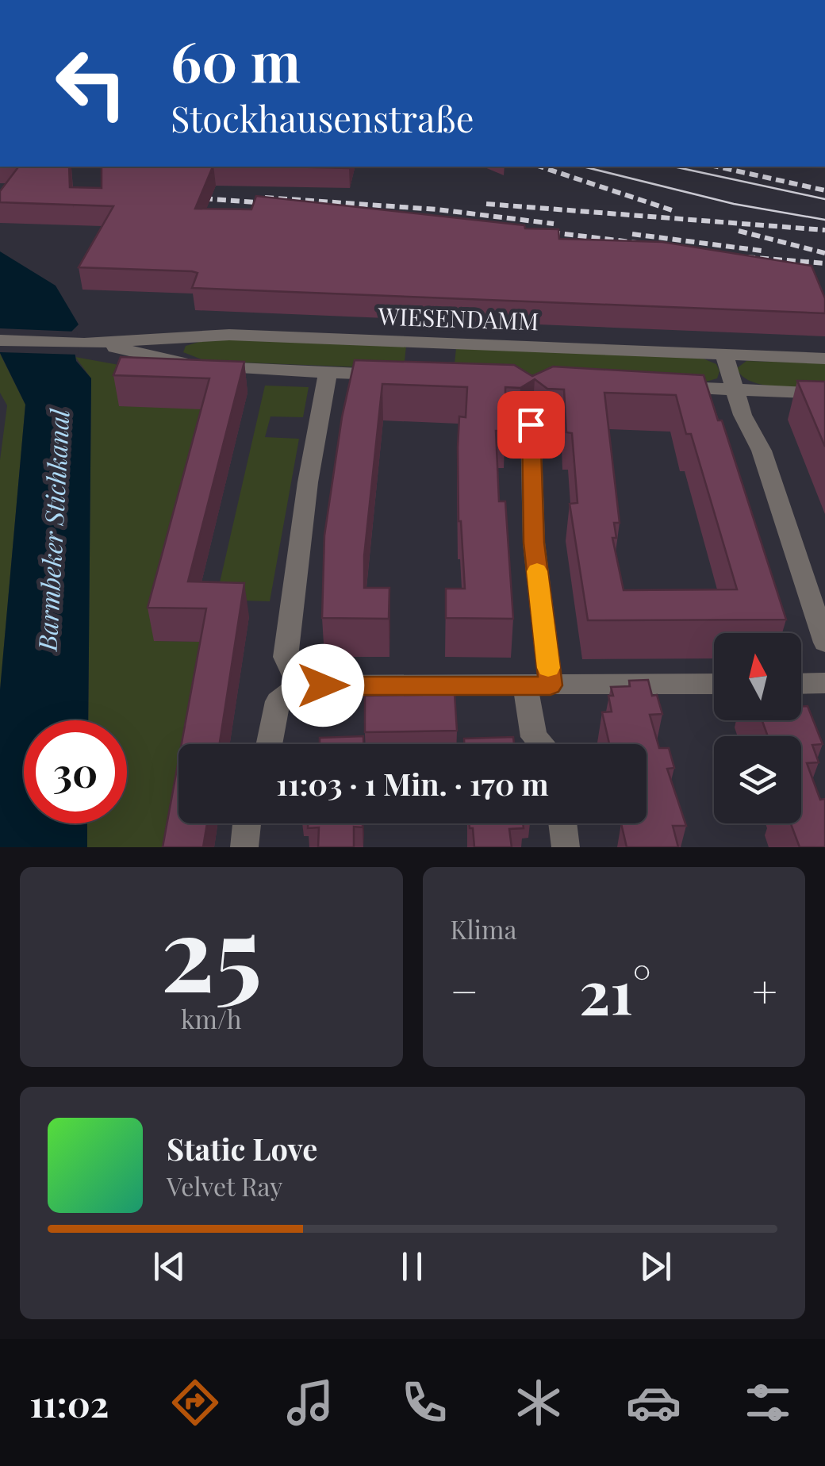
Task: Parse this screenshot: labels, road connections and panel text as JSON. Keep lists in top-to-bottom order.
{
  "streets": {
    "street": ["WIESENDAMM"]
  },
  "water": ["Barmbeker Stichkanal"],
  "north": "top",
  "page": {
    "turn": ["60 m", "Stockhausenstraße"],
    "limit": "30",
    "trip": "11:03 · 1 Min. · 170 m",
    "tile": [
      ["25", "km/h"],
      "Klima"
    ],
    "heat": ["−", "21°", "+"],
    "song": ["Static Love", "Velvet Ray"],
    "tabs": "11:02"
  }
}
